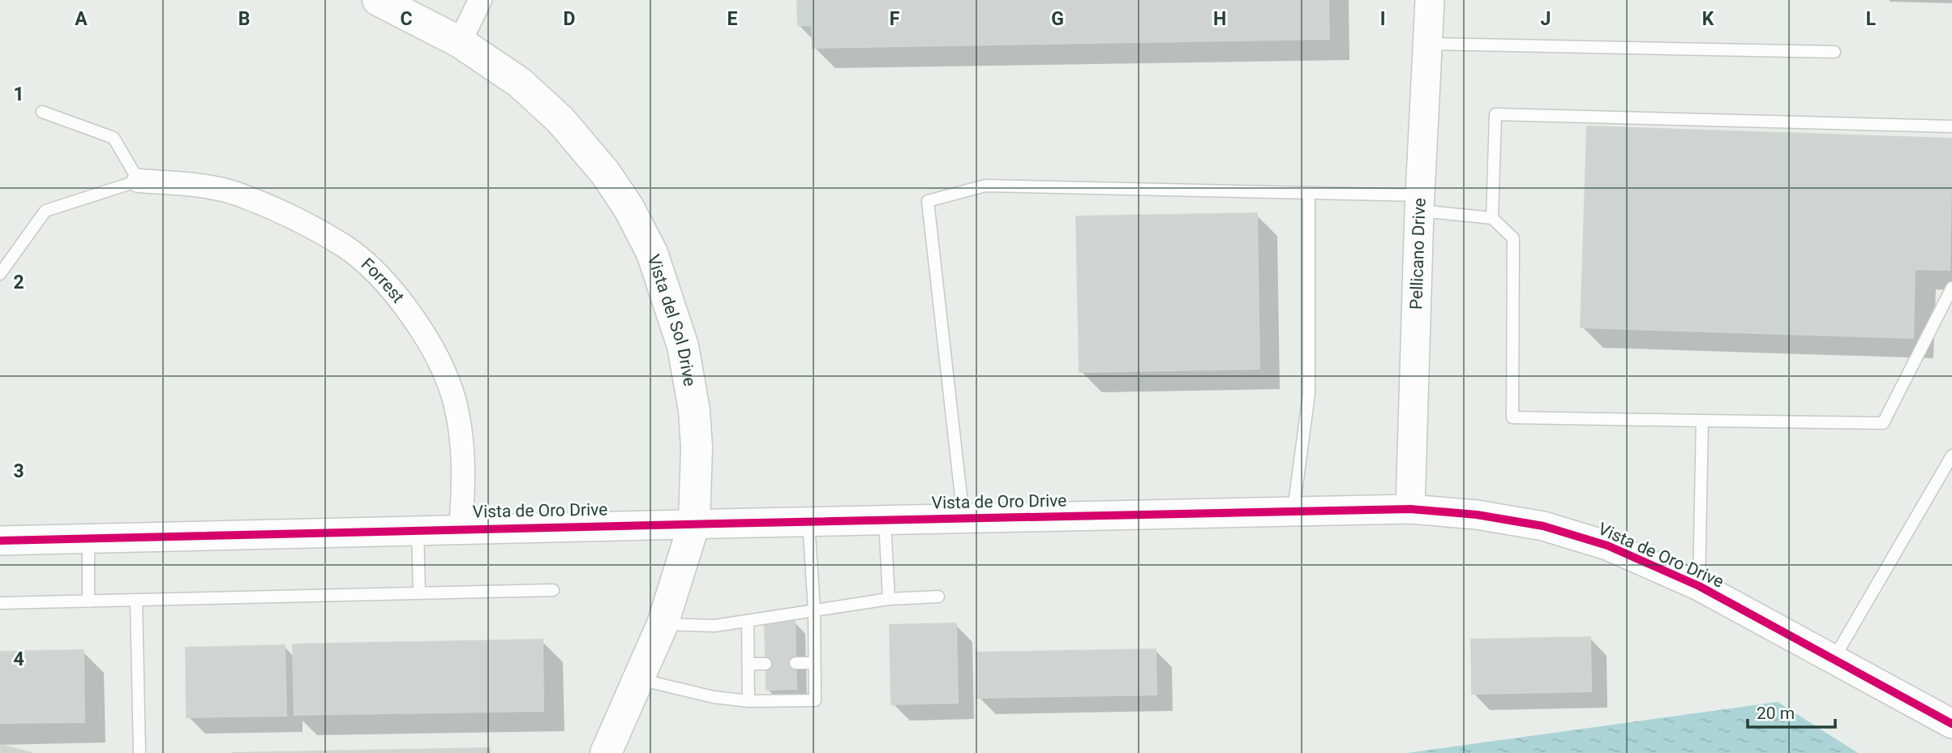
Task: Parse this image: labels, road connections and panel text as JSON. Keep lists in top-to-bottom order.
{
  "streets": {
    "main road": ["Vista del Sol Drive"],
    "street": ["Pellicano Drive", "Forrest", "Vista de Oro Drive"]
  },
  "crossings": [
    ["Pellicano Drive", "Vista de Oro Drive"],
    ["Forrest", "Vista de Oro Drive"],
    ["Vista del Sol Drive", "Vista de Oro Drive"]
  ],
  "scale_bar": "20 m",
  "grid": {
    "columns": [
      "A",
      "B",
      "C",
      "D",
      "E",
      "F",
      "G",
      "H",
      "I",
      "J",
      "K",
      "L"
    ],
    "rows": [
      "1",
      "2",
      "3",
      "4"
    ]
  }
}
